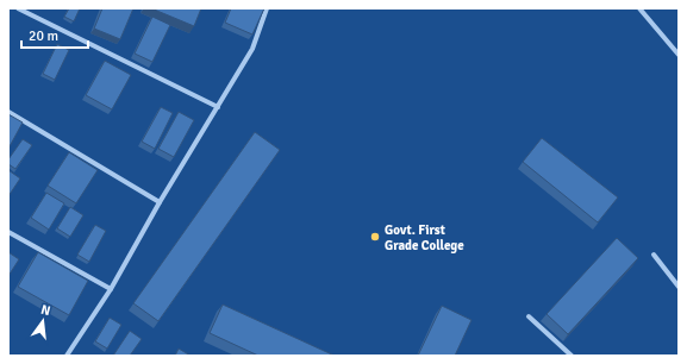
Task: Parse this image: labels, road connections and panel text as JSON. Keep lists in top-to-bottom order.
{
  "places": ["Govt. First Grade College"],
  "scale_bar": "20 m",
  "north": "top"
}
